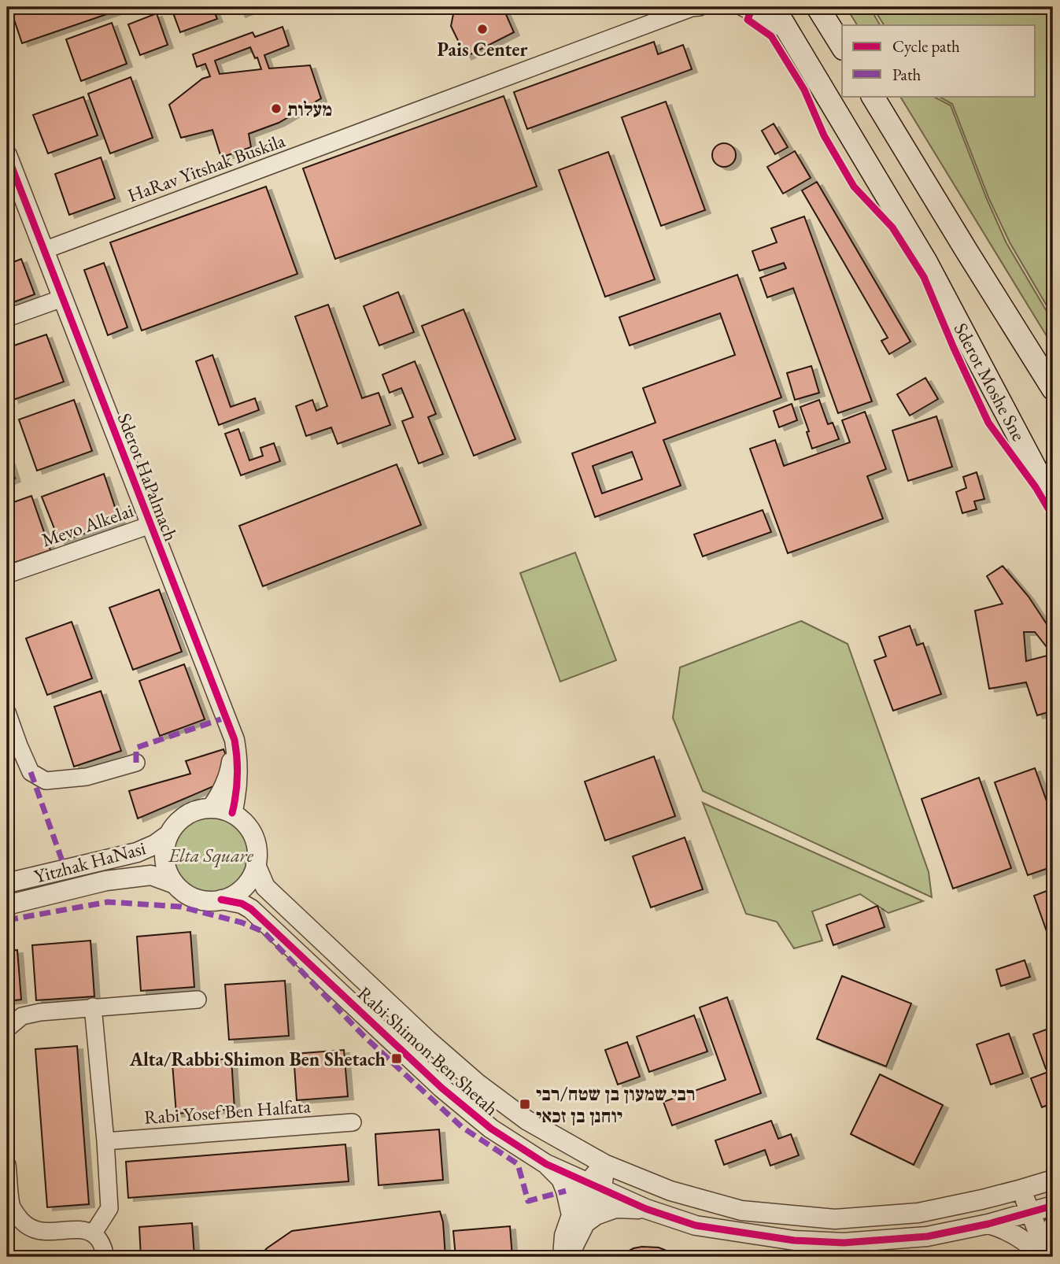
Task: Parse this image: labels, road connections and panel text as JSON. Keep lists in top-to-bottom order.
{
  "streets": {
    "main road": ["Sderot Moshe Sne"],
    "street": [
      "HaRav Yitshak Buskila",
      "Sderot HaPalmach",
      "Mevo Alkelai",
      "Yitzhak HaNasi",
      "Rabi Shimon Ben Shetah",
      "Rabi Yosef Ben Halfata"
    ]
  },
  "crossings": [
    ["HaRav Yitshak Buskila", "Sderot HaPalmach"],
    ["Sderot HaPalmach", "Mevo Alkelai"],
    ["Sderot HaPalmach", "Yitzhak HaNasi"],
    ["Sderot HaPalmach", "Rabi Shimon Ben Shetah"],
    ["Yitzhak HaNasi", "Rabi Shimon Ben Shetah"]
  ],
  "parks": ["Elta Square"],
  "places": {
    "other": ["Pais Center", "מעלות"],
    "transit": ["Alta/Rabbi Shimon Ben Shetach", "רבי שמעון בן שטח/רבי יוחנן בן זכאי"]
  },
  "legend": ["Cycle path", "Path"]
}
